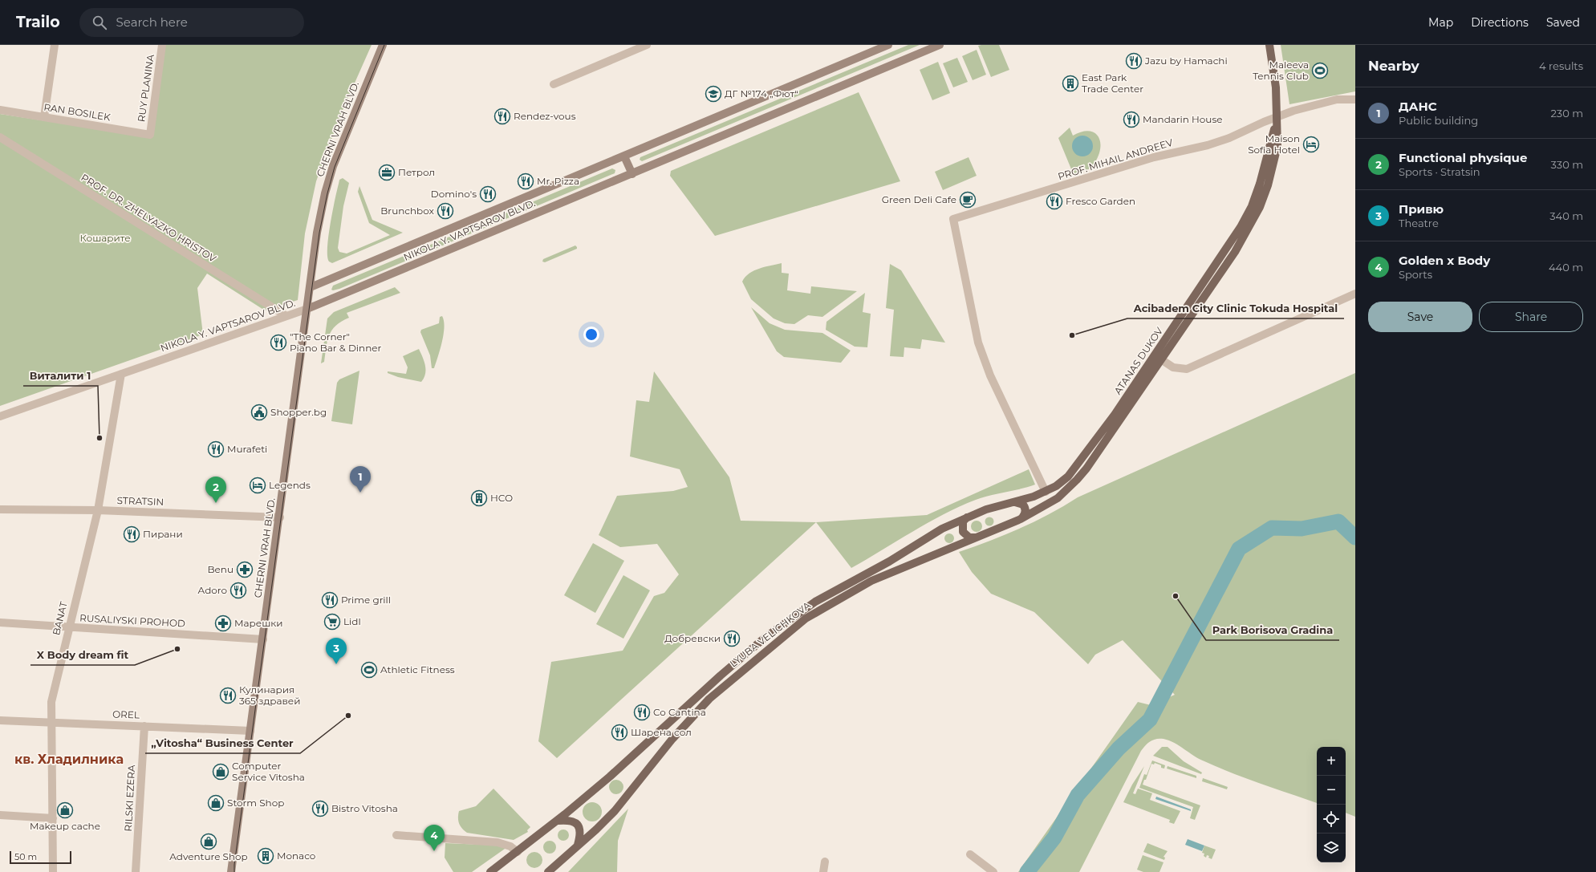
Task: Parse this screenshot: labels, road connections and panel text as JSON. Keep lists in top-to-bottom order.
{
  "streets": {
    "main road": [
      "CHERNI VRAH BLVD.",
      "NIKOLA Y. VAPTSAROV BLVD.",
      "ATANAS DUKOV",
      "LYUBA VELICHKOVA"
    ],
    "street": [
      "RUY PLANINA",
      "RAN BOSILEK",
      "PROF. MIHAIL ANDREEV",
      "PROF. DR. ZHELYAZKO HRISTOV",
      "STRATSIN",
      "BANAT",
      "RUSALIYSKI PROHOD",
      "OREL",
      "RILSKI EZERA"
    ]
  },
  "crossings": [
    ["RUY PLANINA", "RAN BOSILEK"],
    ["CHERNI VRAH BLVD.", "NIKOLA Y. VAPTSAROV BLVD."],
    ["CHERNI VRAH BLVD.", "STRATSIN"],
    ["CHERNI VRAH BLVD.", "RUSALIYSKI PROHOD"],
    ["CHERNI VRAH BLVD.", "OREL"],
    ["PROF. MIHAIL ANDREEV", "ATANAS DUKOV"],
    ["PROF. MIHAIL ANDREEV", "LYUBA VELICHKOVA"],
    ["PROF. DR. ZHELYAZKO HRISTOV", "NIKOLA Y. VAPTSAROV BLVD."],
    ["NIKOLA Y. VAPTSAROV BLVD.", "BANAT"],
    ["ATANAS DUKOV", "LYUBA VELICHKOVA"],
    ["STRATSIN", "BANAT"],
    ["BANAT", "RUSALIYSKI PROHOD"],
    ["BANAT", "OREL"],
    ["OREL", "RILSKI EZERA"]
  ],
  "districts": ["кв. Хладилника"],
  "parks": ["Кошарите"],
  "places": {
    "restaurant": [
      "Jazu by Hamachi",
      "Rendez-vous",
      "Mandarin House",
      "Mr. Pizza",
      "Domino's",
      "Fresco Garden",
      "Brunchbox",
      "\"The Corner\" Piano Bar & Dinner",
      "Murafeti",
      "Пирани",
      "Adoro",
      "Prime grill",
      "Добревски",
      "Кулинария 365 здравей",
      "Co Cantina",
      "Шарена сол",
      "Bistro Vitosha"
    ],
    "sports": ["Maleeva Tennis Club", "Athletic Fitness"],
    "building": ["East Park Trade Center", "НСО", "Monaco"],
    "school or university": ["ДГ №174 „Фют“"],
    "hotel": ["Maison Sofia Hotel", "Legends"],
    "office": ["Петрол"],
    "cafe": ["Green Deli Cafe"],
    "other": [
      "Acibadem City Clinic Tokuda Hospital",
      "Виталити 1",
      "Park Borisova Gradina",
      "X Body dream fit",
      "„Vitosha“ Business Center"
    ],
    "public building": ["Shopper.bg"],
    "pharmacy": ["Benu", "Марешки"],
    "supermarket": ["Lidl"],
    "shop": [
      "Computer Service Vitosha",
      "Storm Shop",
      "Makeup cache",
      "Adventure Shop"
    ]
  },
  "scale_bar": "50 m",
  "page": {
    "header": "Trailo",
    "search": "Search here",
    "nav": ["Map", "Directions", "Saved"],
    "heading": ["Nearby", "4 results"],
    "list": [
      {
        "mark": "1",
        "name": "ДАНС",
        "note": "Public building",
        "value": "230 m"
      },
      {
        "mark": "2",
        "name": "Functional physique",
        "note": "Sports · Stratsin",
        "value": "330 m"
      },
      {
        "mark": "3",
        "name": "Привю",
        "note": "Theatre",
        "value": "340 m"
      },
      {
        "mark": "4",
        "name": "Golden x Body",
        "note": "Sports",
        "value": "440 m"
      }
    ],
    "buttons": ["Save", "Share"],
    "pins": [
      "1",
      "2",
      "3",
      "4"
    ],
    "map_buttons": ["+", "−"],
    "scale": "50 m"
  }
}
